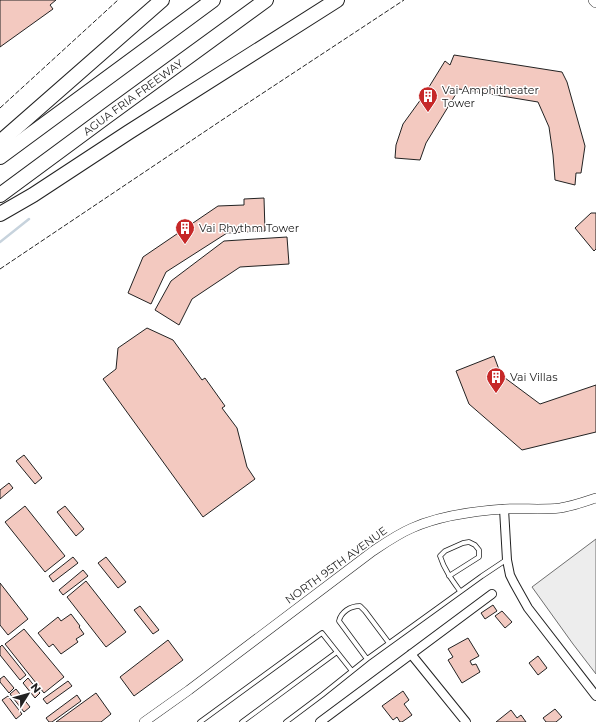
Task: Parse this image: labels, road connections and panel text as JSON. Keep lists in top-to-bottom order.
{
  "streets": {
    "highway": ["AGUA FRIA FREEWAY"],
    "street": ["NORTH 95TH AVENUE"]
  },
  "places": {
    "building": ["Vai Amphitheater Tower", "Vai Rhythm Tower", "Vai Villas"]
  },
  "north": "top right"
}
